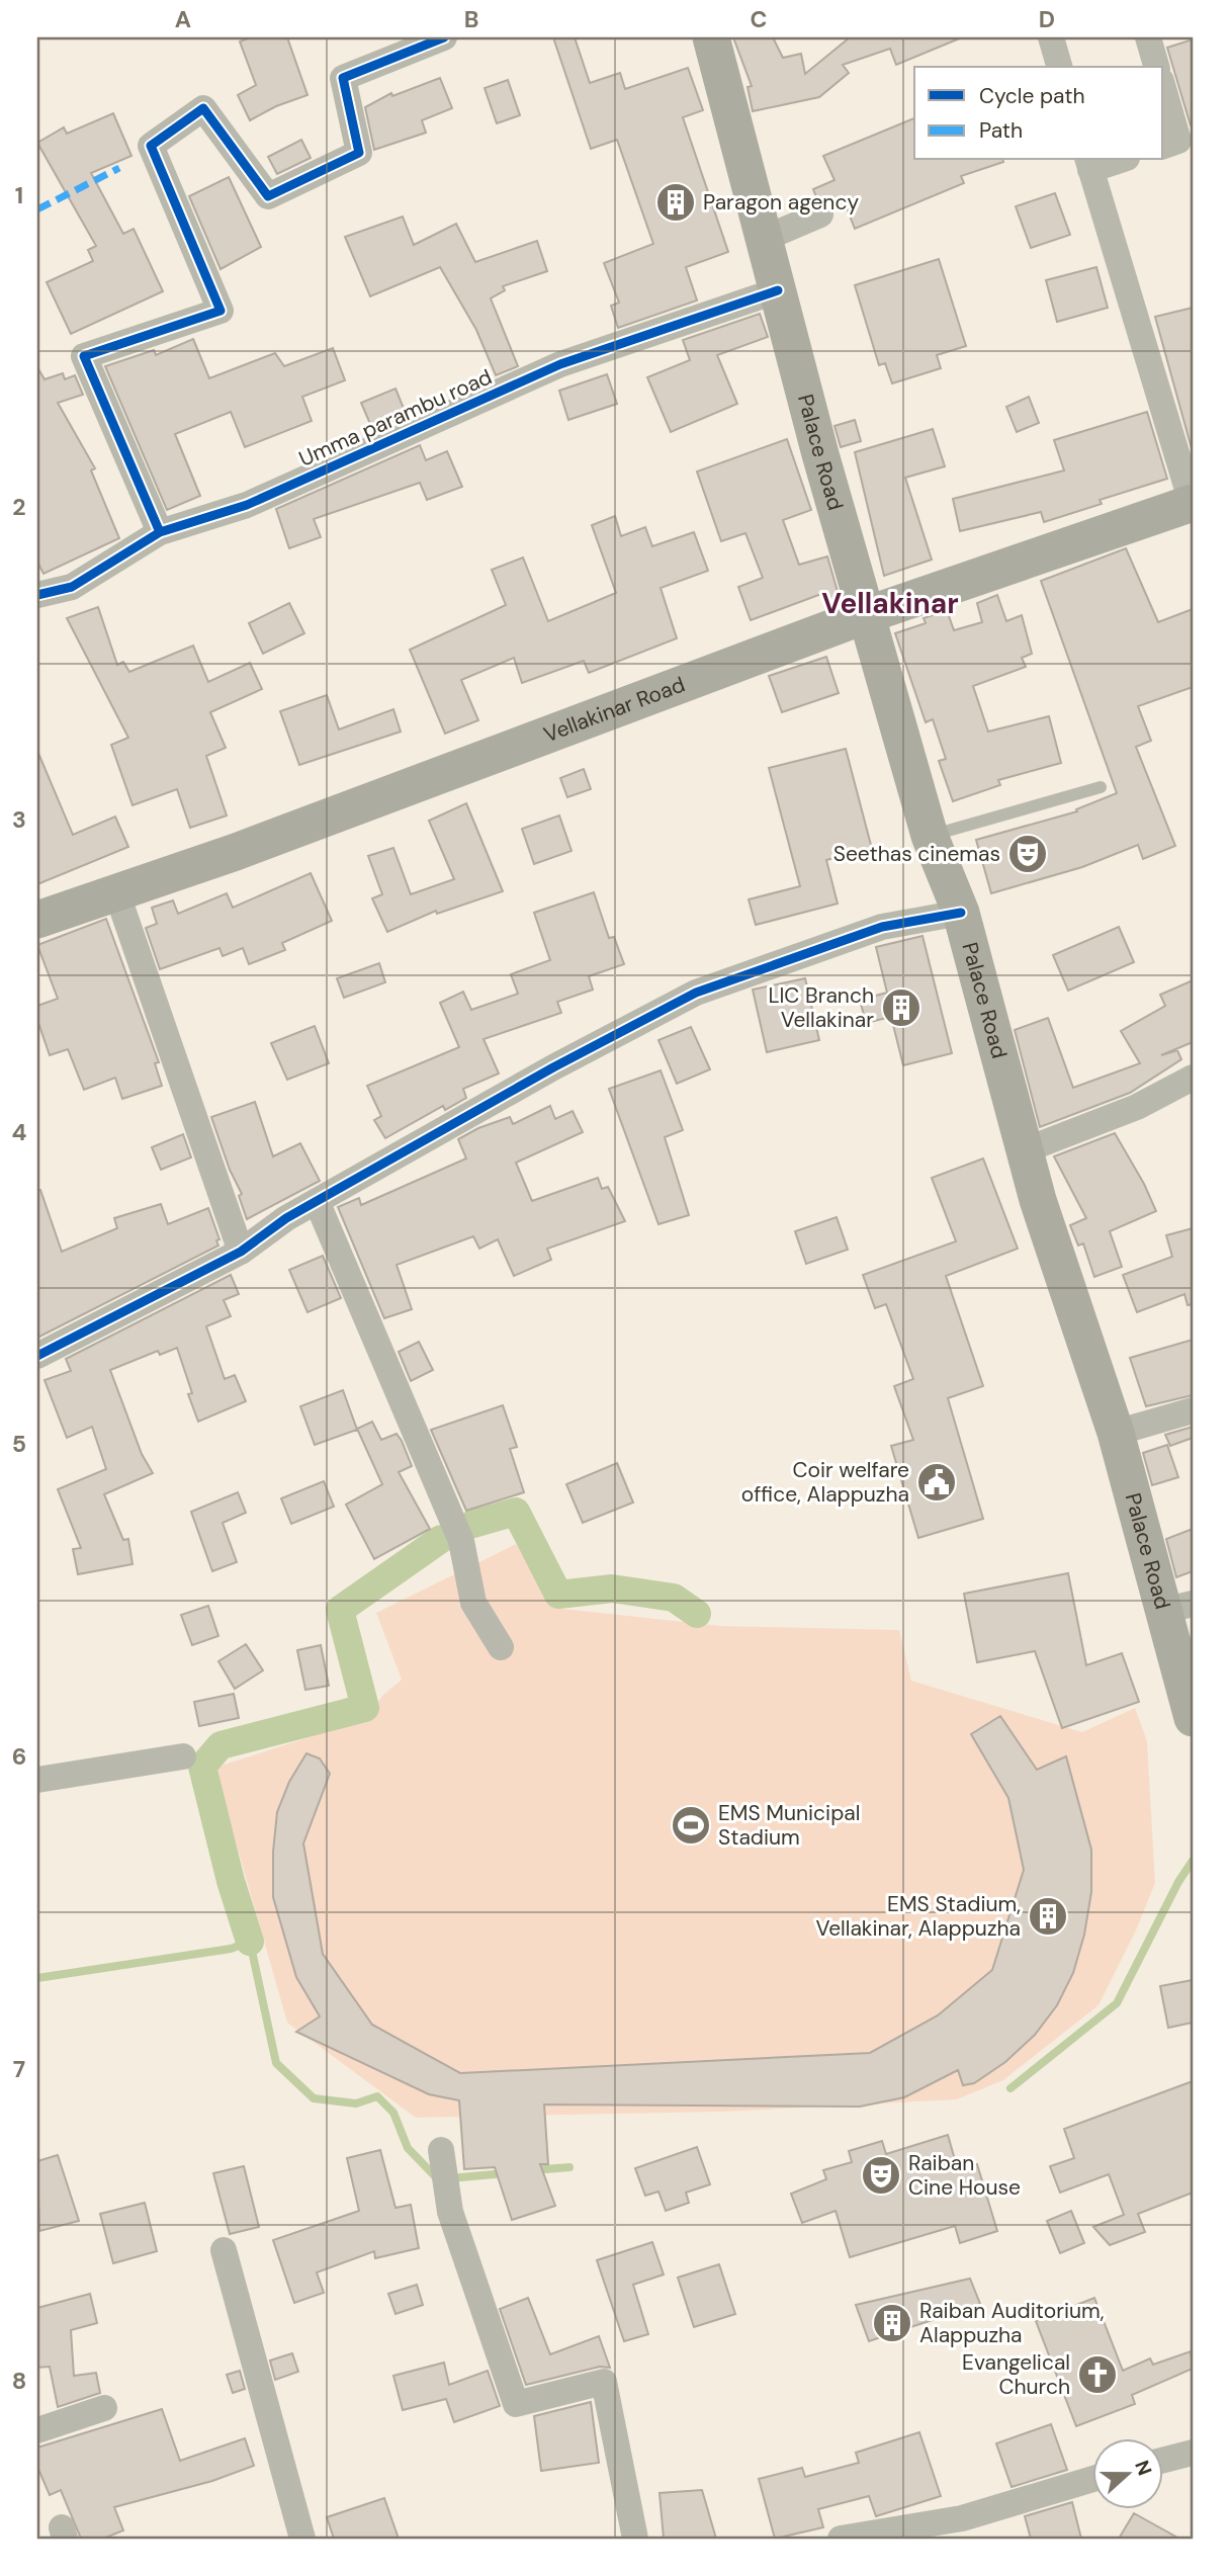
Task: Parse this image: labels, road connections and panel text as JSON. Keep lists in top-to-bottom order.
{
  "streets": {
    "main road": ["Palace Road", "Vellakinar Road"],
    "street": ["Umma parambu road"]
  },
  "crossings": [
    ["Umma parambu road", "Palace Road"],
    ["Palace Road", "Vellakinar Road"]
  ],
  "districts": ["Vellakinar"],
  "places": {
    "building": [
      "Paragon agency",
      "LIC Branch Vellakinar",
      "EMS Stadium, Vellakinar, Alappuzha",
      "Raiban Auditorium, Alappuzha"
    ],
    "theatre": ["Seethas cinemas", "Raiban Cine House"],
    "public building": ["Coir welfare office, Alappuzha"],
    "sports": ["EMS Municipal Stadium"],
    "church": ["Evangelical Church"]
  },
  "legend": ["Cycle path", "Path"],
  "north": "right",
  "grid": {
    "columns": [
      "A",
      "B",
      "C",
      "D"
    ],
    "rows": [
      "1",
      "2",
      "3",
      "4",
      "5",
      "6",
      "7",
      "8"
    ]
  }
}
